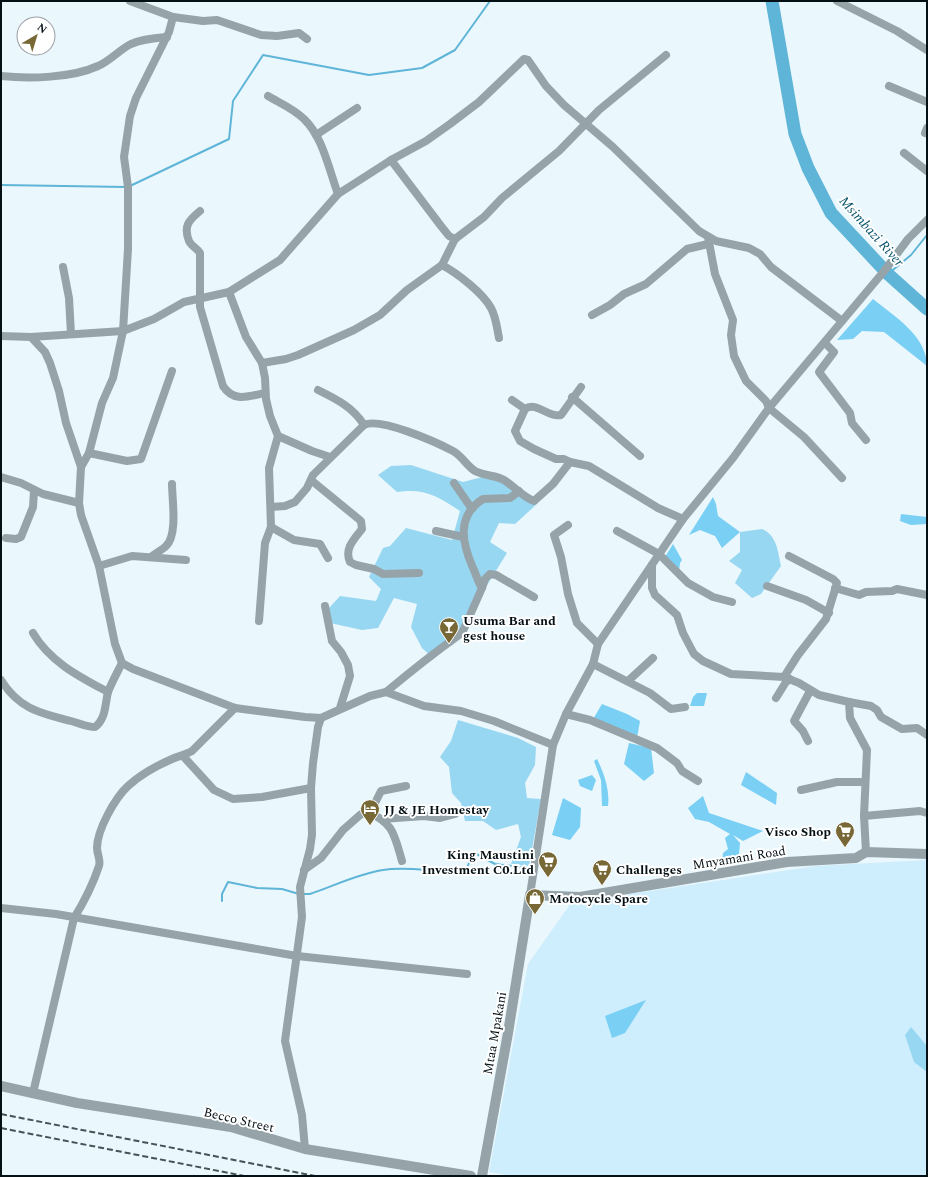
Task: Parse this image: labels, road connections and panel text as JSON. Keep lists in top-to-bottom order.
{
  "streets": {
    "street": ["Mnyamani Road", "Mtaa Mpakani", "Becco Street"]
  },
  "crossings": [
    ["Mnyamani Road", "Mtaa Mpakani"]
  ],
  "water": ["Msimbazi River"],
  "places": {
    "bar": ["Usuma Bar and gest house"],
    "hotel": ["JJ & JE Homestay"],
    "supermarket": ["Visco Shop", "King Maustini Investment C0.Ltd", "Challenges"],
    "shop": ["Motocycle Spare"]
  },
  "north": "top right"
}
